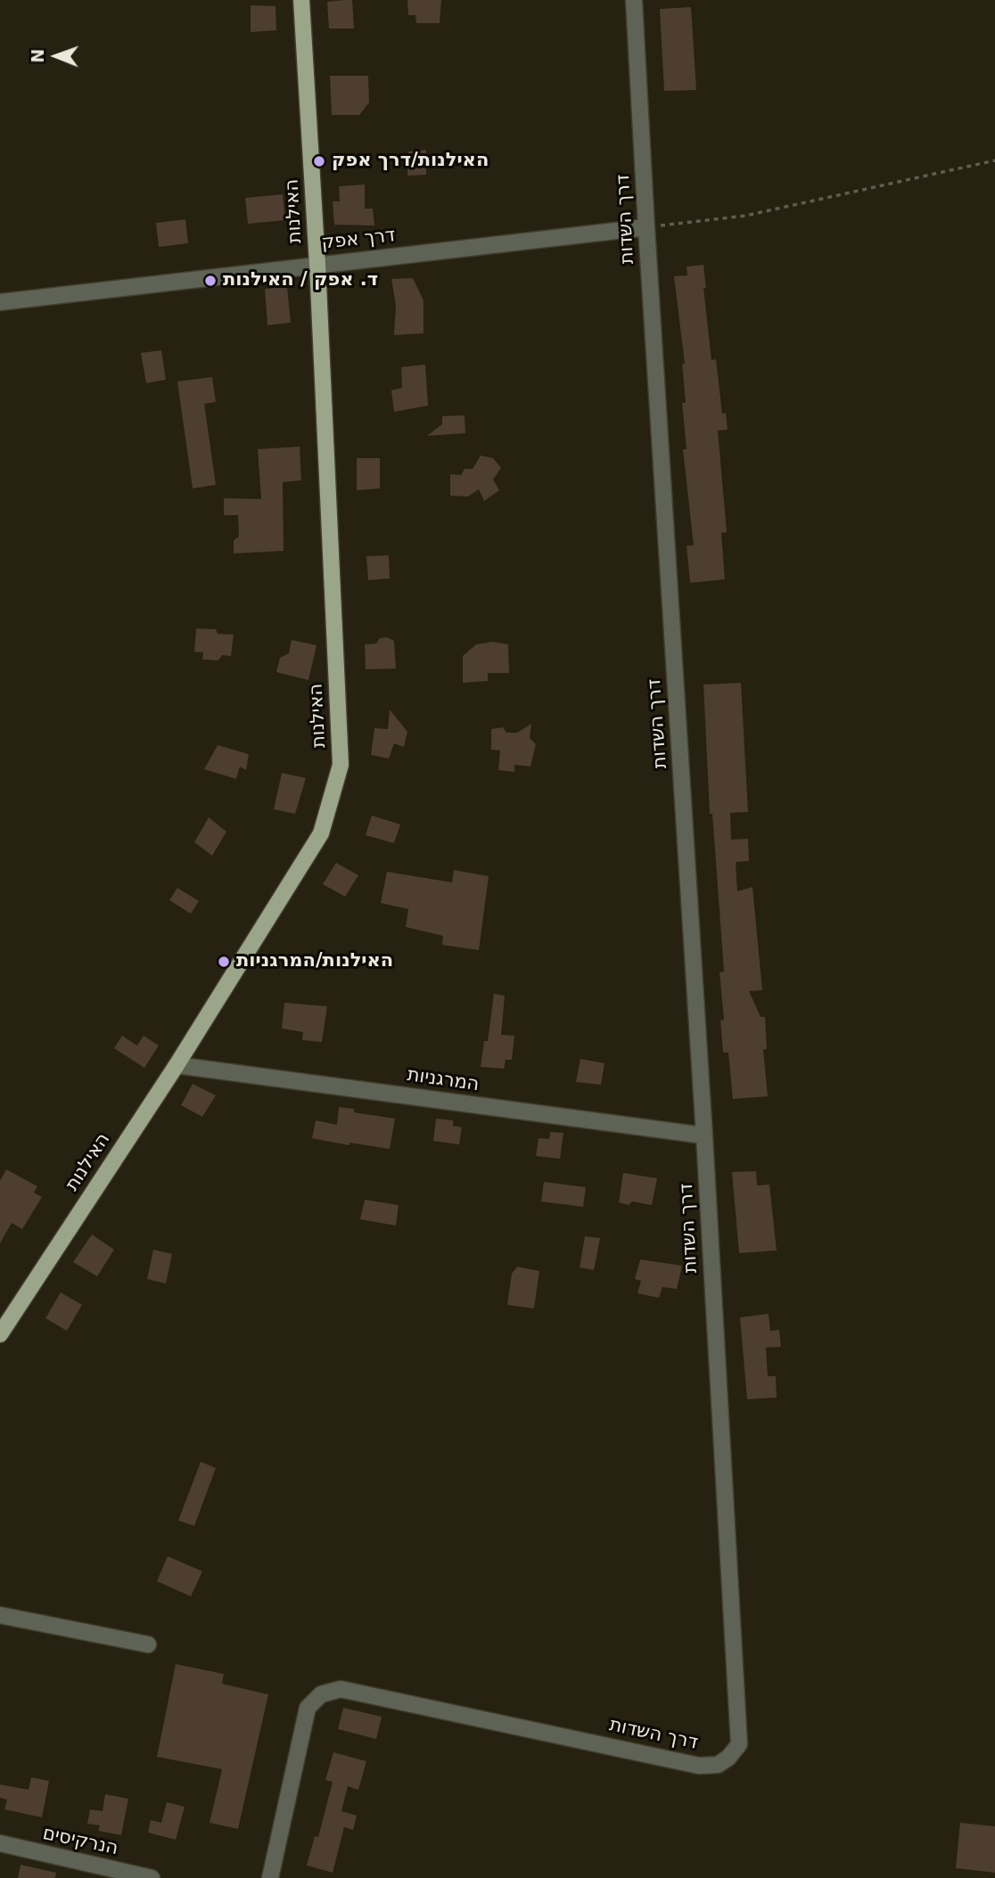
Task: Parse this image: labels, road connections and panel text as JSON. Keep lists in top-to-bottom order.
{
  "streets": {
    "main road": ["האילנות"],
    "street": [
      "דרך השדות",
      "דרך אפק",
      "המרגניות",
      "הנרקיסים"
    ]
  },
  "crossings": [
    ["האילנות", "דרך אפק"],
    ["האילנות", "המרגניות"],
    ["דרך השדות", "דרך אפק"],
    ["דרך השדות", "המרגניות"]
  ],
  "places": ["האילנות/דרך אפק", "ד. אפק / האילנות", "האילנות/המרגניות"],
  "north": "left"
}
